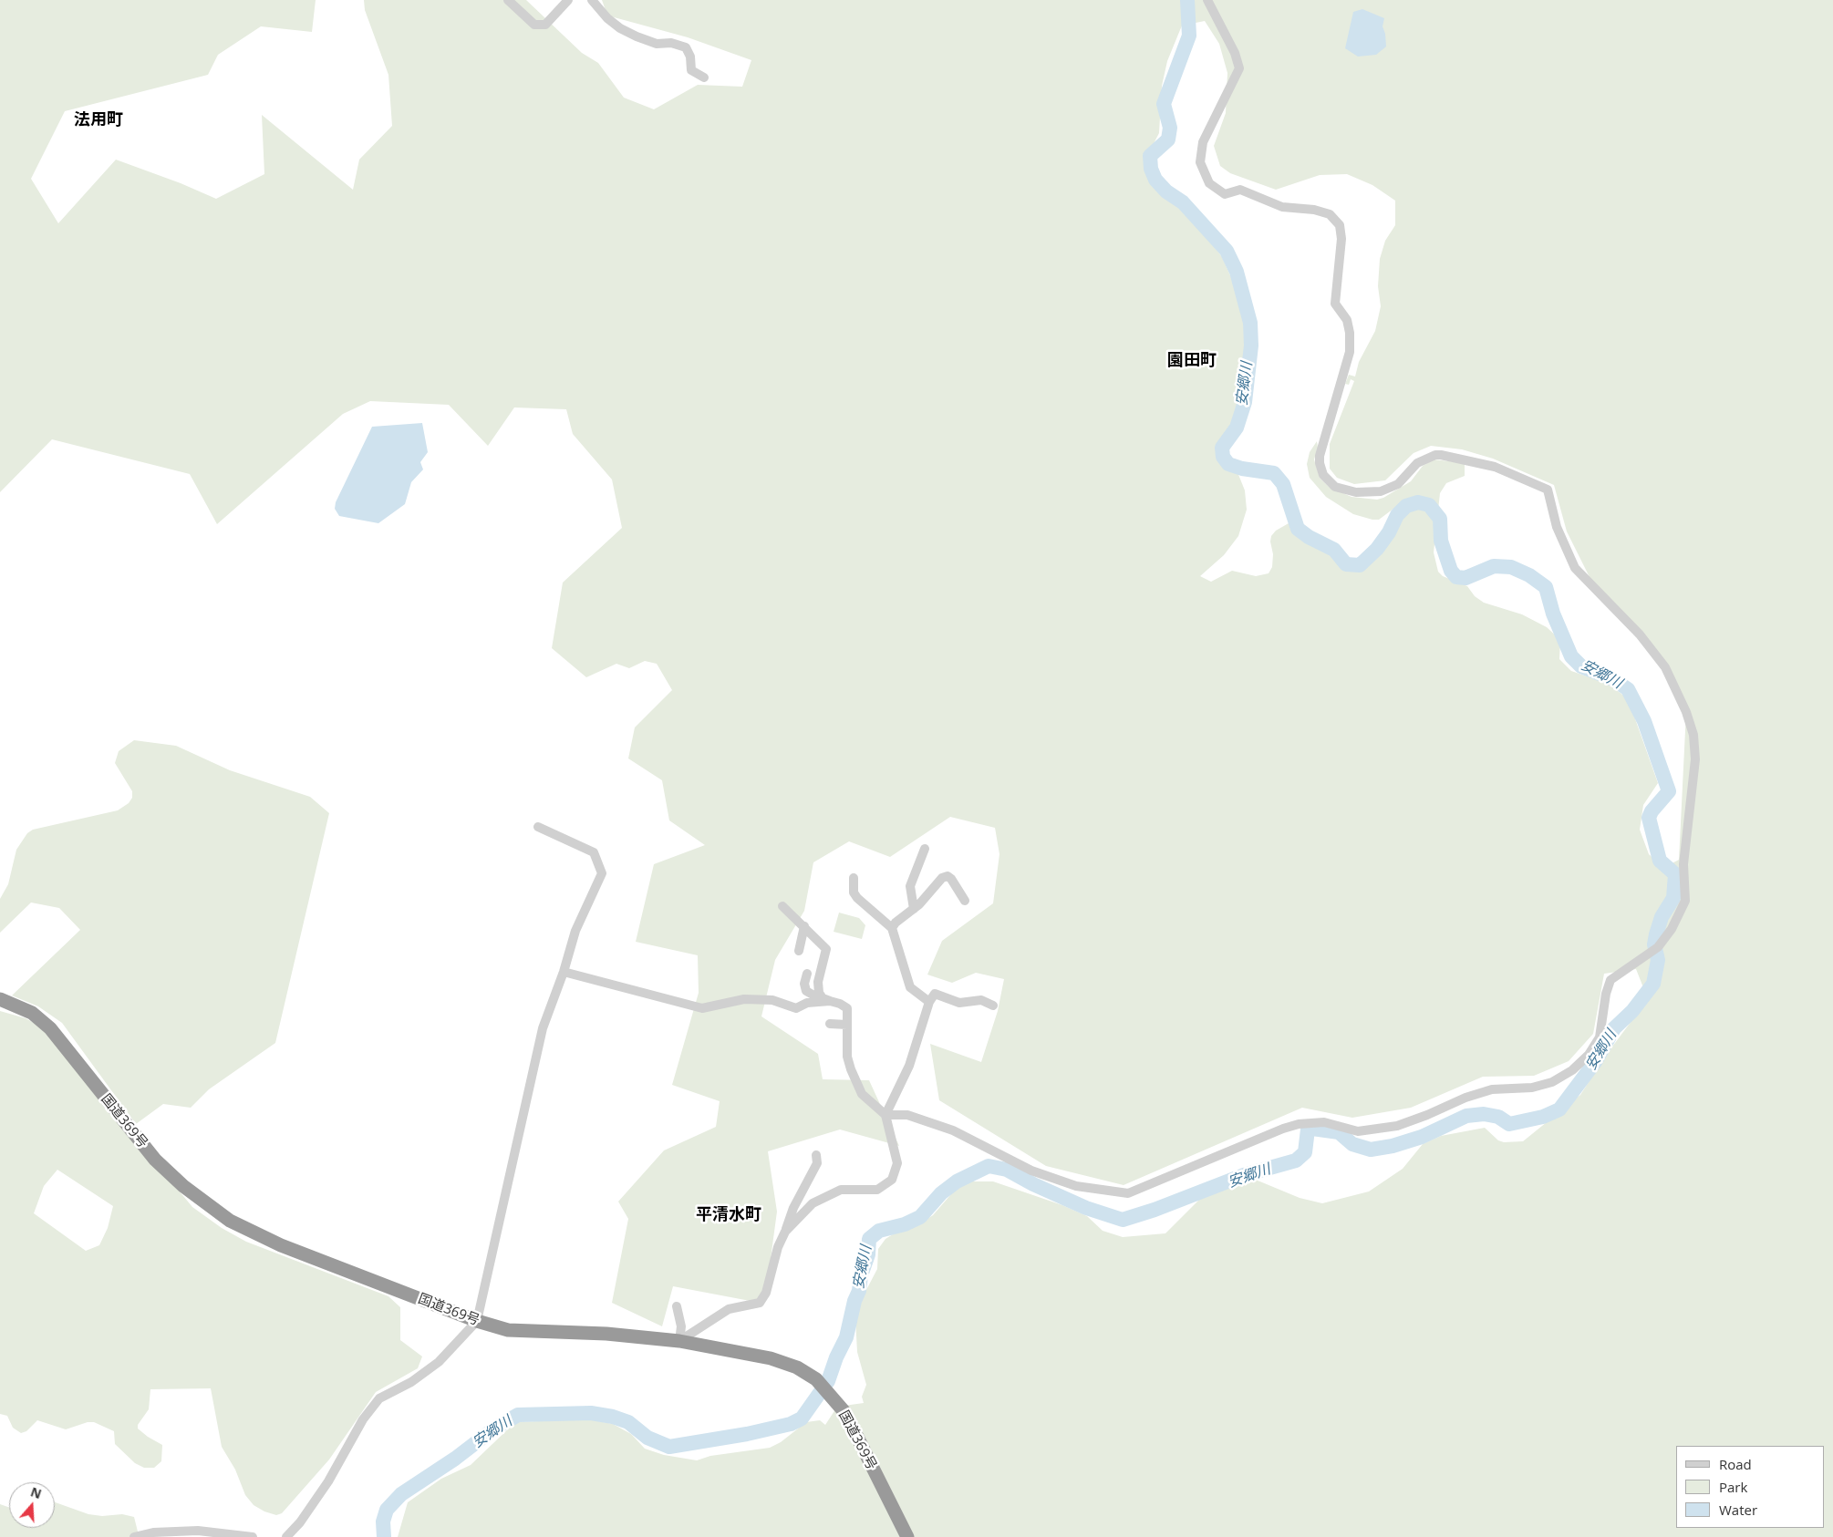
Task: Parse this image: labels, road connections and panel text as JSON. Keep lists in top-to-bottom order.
{
  "streets": {
    "highway": ["国道369号"]
  },
  "districts": ["法用町", "園田町", "平清水町"],
  "water": ["安郷川"],
  "legend": ["Road", "Park", "Water"],
  "north": "top"
}
